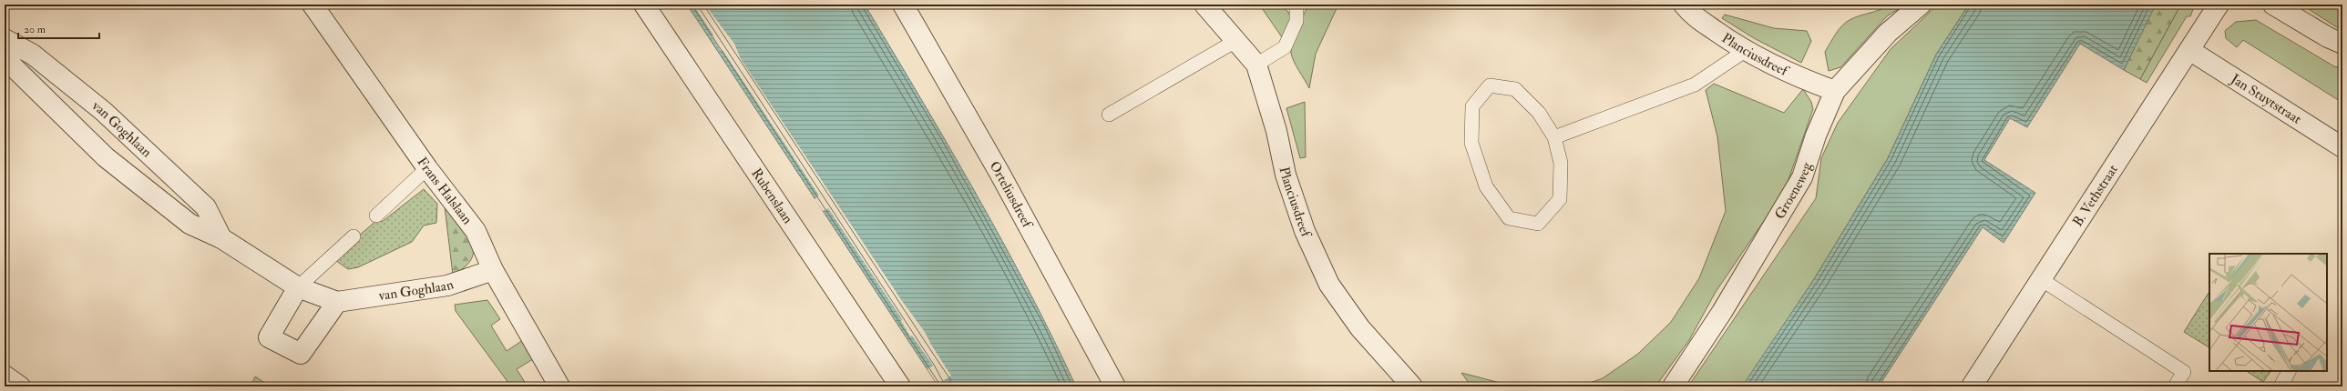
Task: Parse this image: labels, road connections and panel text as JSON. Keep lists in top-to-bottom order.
{
  "streets": {
    "street": [
      "Planciusdreef",
      "Jan Stuytstraat",
      "van Goghlaan",
      "Frans Halslaan",
      "Groeneweg",
      "Orteliusdreef",
      "Rubenslaan",
      "B. Vethstraat"
    ]
  },
  "crossings": [
    ["Planciusdreef", "Groeneweg"],
    ["Jan Stuytstraat", "B. Vethstraat"],
    ["van Goghlaan", "Frans Halslaan"]
  ],
  "scale_bar": "20 m"
}
